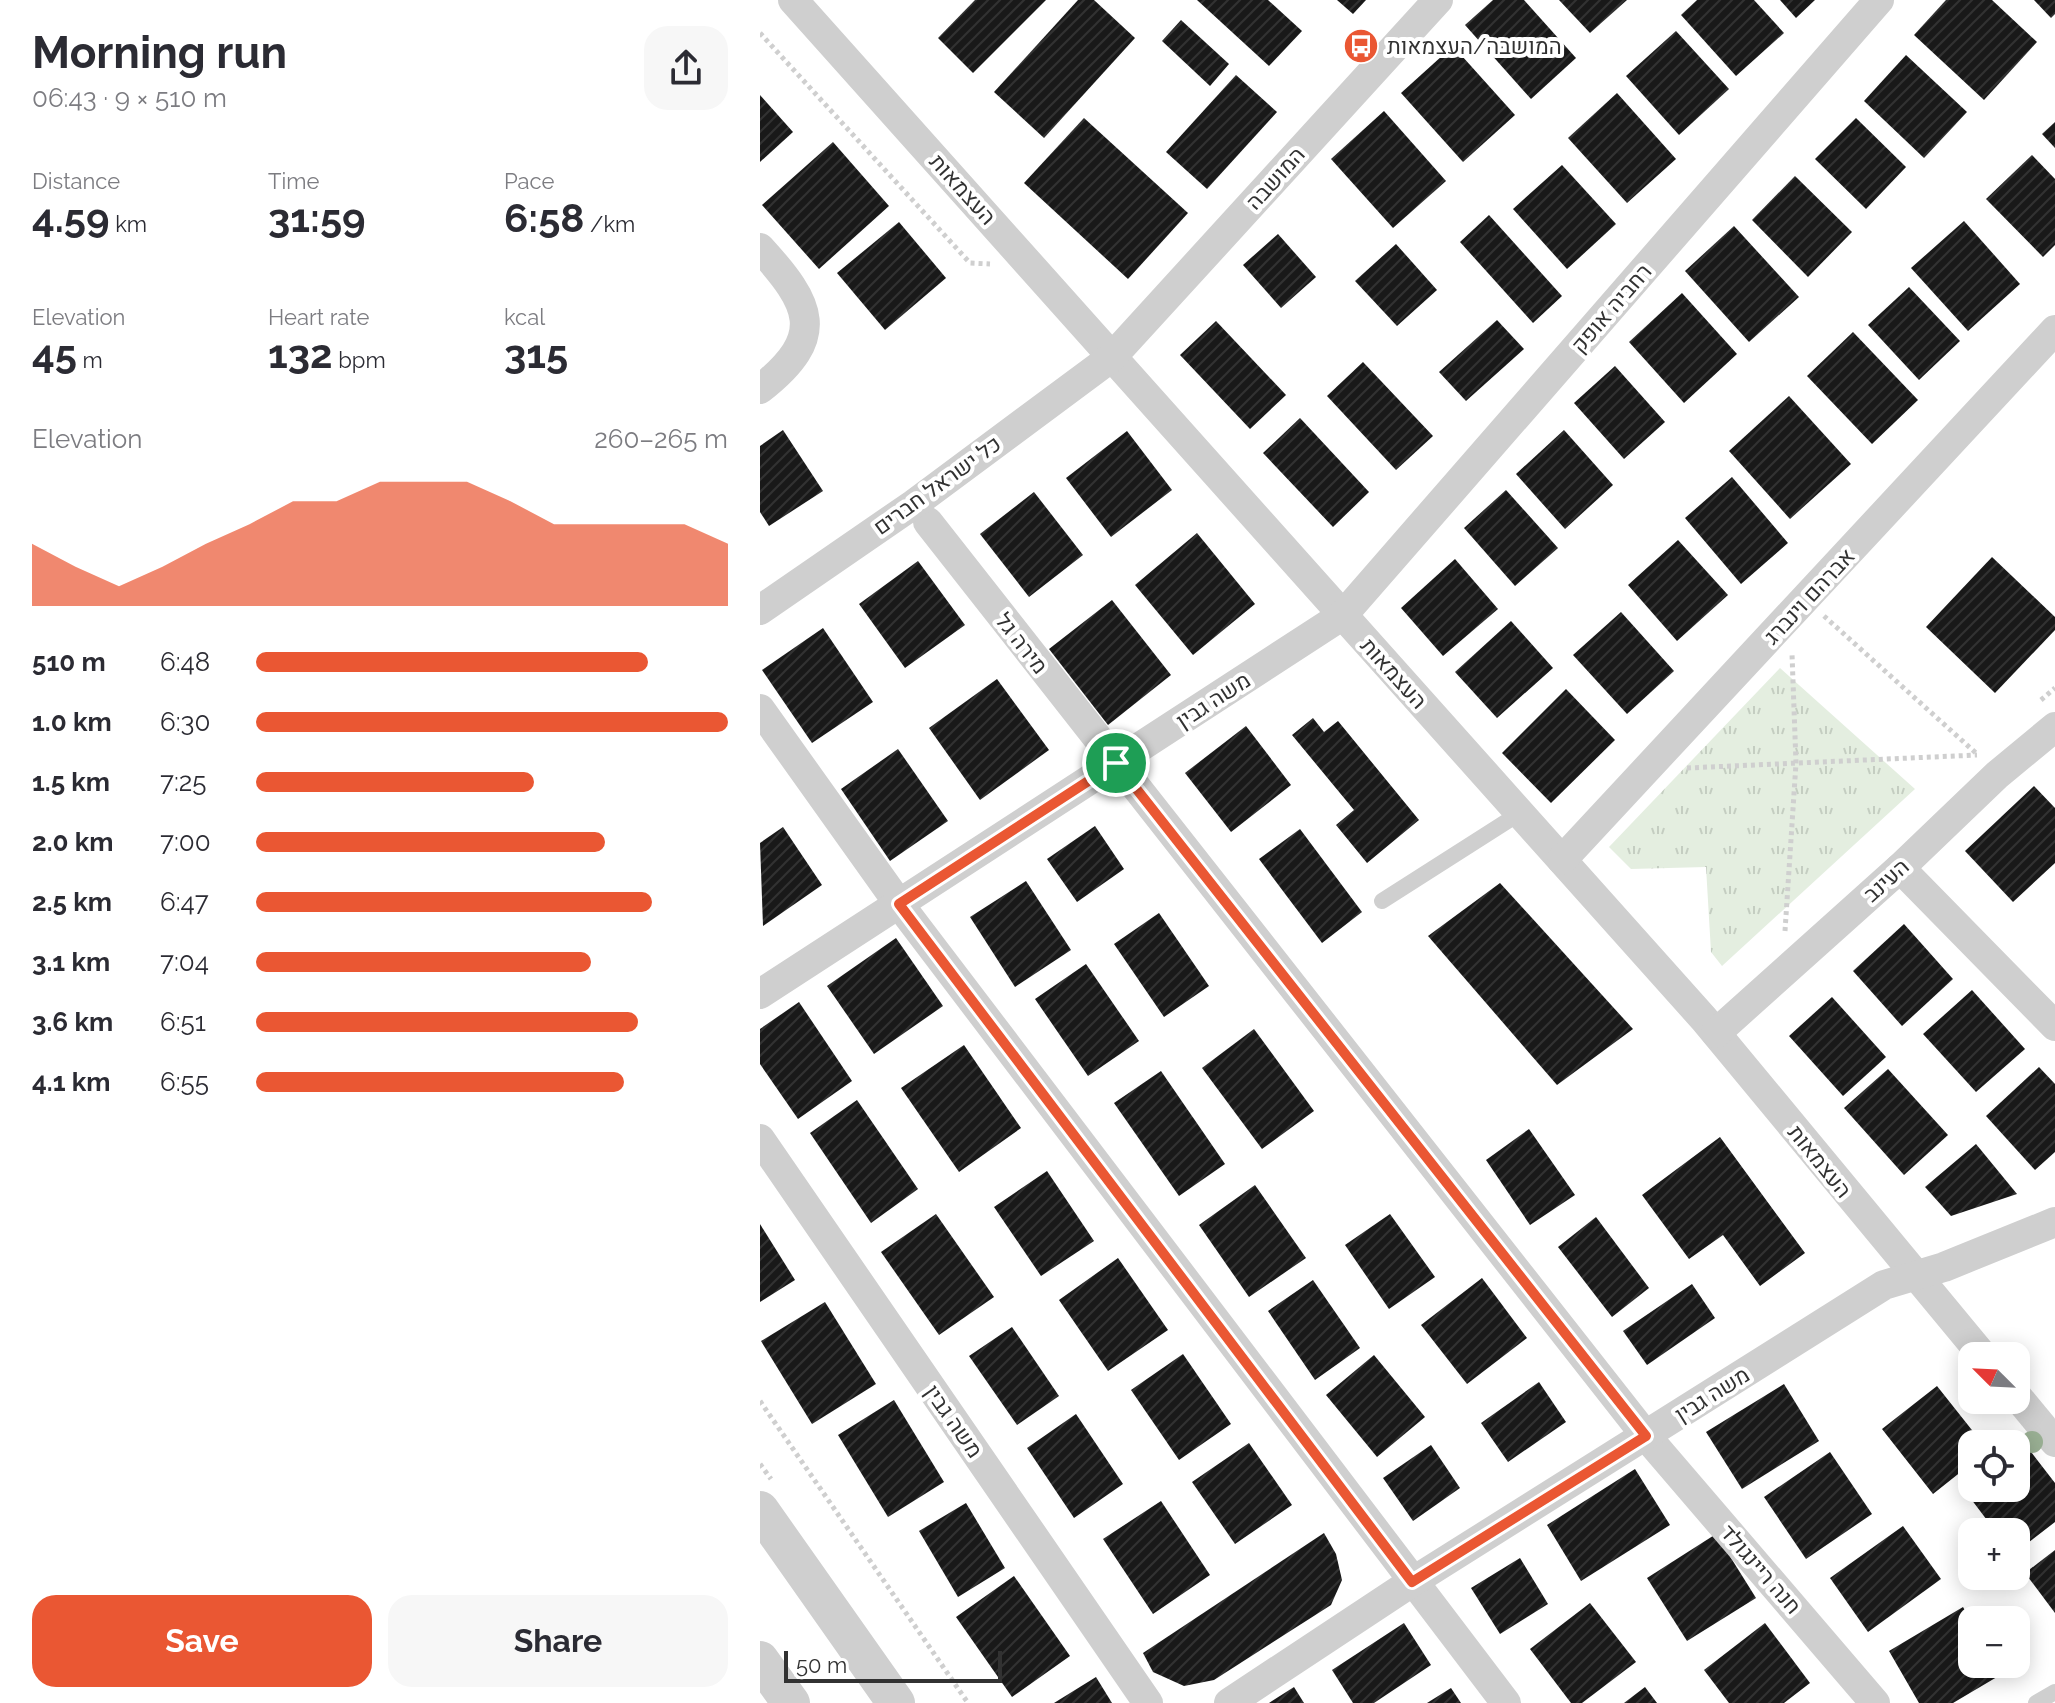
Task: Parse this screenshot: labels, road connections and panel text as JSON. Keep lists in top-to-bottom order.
{
  "streets": {
    "street": [
      "המושבה",
      "העצמאות",
      "רחביה אופק",
      "כל ישראל חברים",
      "אברהם וינברג",
      "מירה גל",
      "משה גבין",
      "העינב",
      "חנה ריינגולד"
    ]
  },
  "crossings": [
    ["המושבה", "העצמאות"],
    ["המושבה", "כל ישראל חברים"],
    ["העצמאות", "רחביה אופק"],
    ["העצמאות", "כל ישראל חברים"],
    ["העצמאות", "אברהם וינברג"],
    ["העצמאות", "משה גבין"],
    ["העצמאות", "העינב"],
    ["רחביה אופק", "משה גבין"],
    ["מירה גל", "משה גבין"],
    ["מירה גל", "חנה ריינגולד"],
    ["משה גבין", "חנה ריינגולד"]
  ],
  "places": {
    "bus stop": ["המושבה/העצמאות"]
  },
  "scale_bar": "50 m",
  "north": "top left",
  "page": {
    "heading": ["Morning run", "06:43 · 9 × 510 m"],
    "stats": [
      ["Distance", "4.59 km"],
      ["Time", "31:59"],
      ["Pace", "6:58 /km"],
      ["Elevation", "45 m"],
      ["Heart rate", "132 bpm"],
      ["kcal", "315"]
    ],
    "chart": ["Elevation", "260–265 m"],
    "list": [
      {
        "name": "510 m",
        "note": "6:48"
      },
      {
        "name": "1.0 km",
        "note": "6:30"
      },
      {
        "name": "1.5 km",
        "note": "7:25"
      },
      {
        "name": "2.0 km",
        "note": "7:00"
      },
      {
        "name": "2.5 km",
        "note": "6:47"
      },
      {
        "name": "3.1 km",
        "note": "7:04"
      },
      {
        "name": "3.6 km",
        "note": "6:51"
      },
      {
        "name": "4.1 km",
        "note": "6:55"
      }
    ],
    "map_buttons": ["+", "−"],
    "buttons": ["Save", "Share"],
    "scale": "50 m"
  }
}
